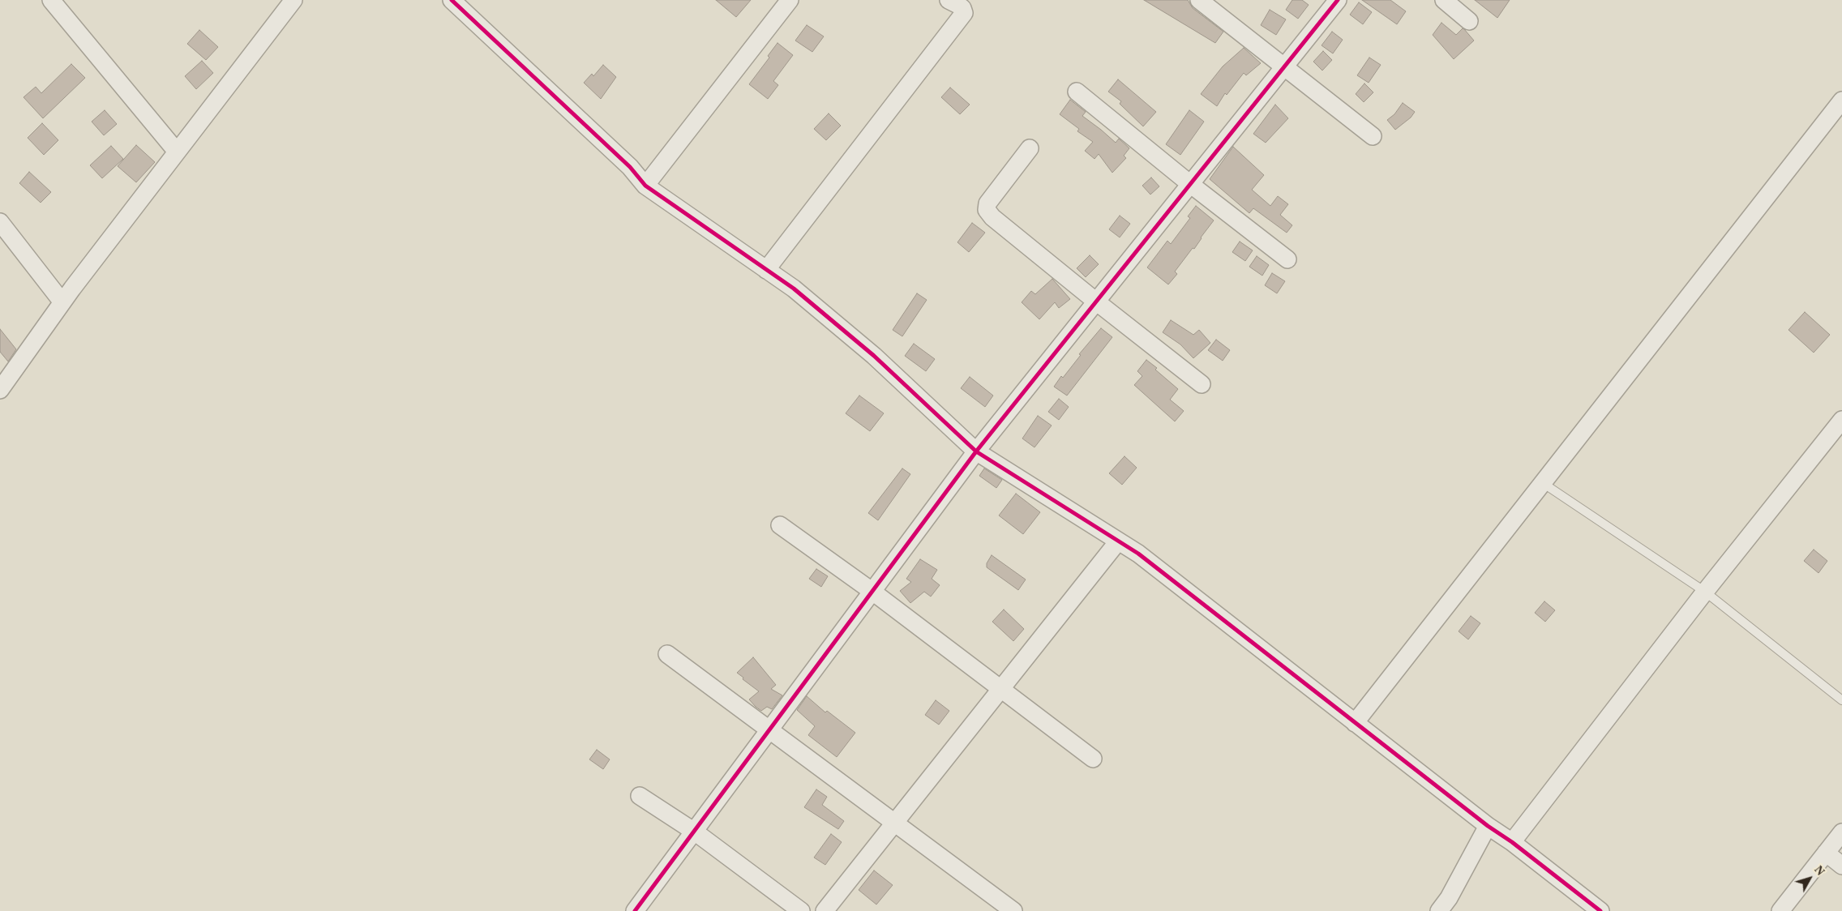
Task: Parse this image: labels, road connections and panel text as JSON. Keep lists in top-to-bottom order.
{
  "north": "top right"
}
